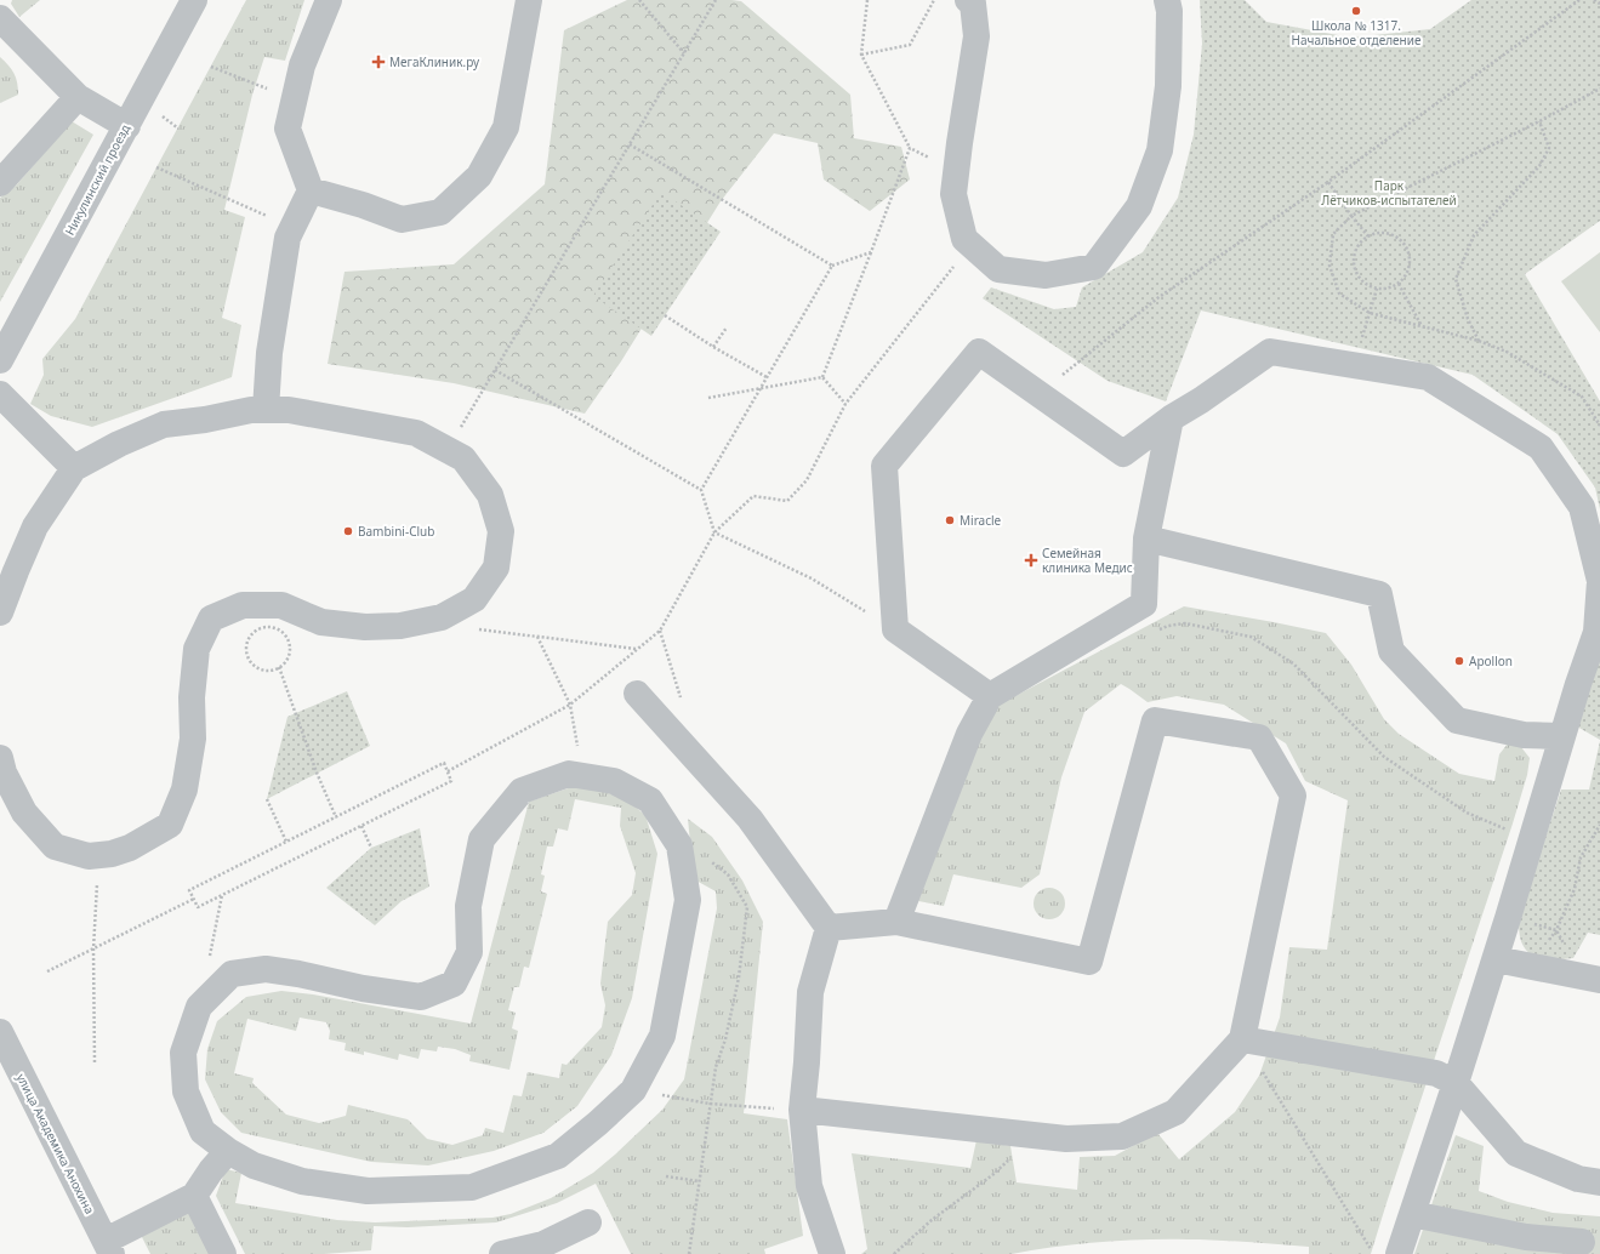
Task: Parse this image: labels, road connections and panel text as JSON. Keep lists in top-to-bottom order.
{
  "streets": {
    "street": ["Никулинский проезд", "улица Академика Анохина"]
  },
  "parks": ["Парк Лётчиков-испытателей"],
  "places": {
    "other": [
      "Школа № 1317. Начальное отделение",
      "Miracle",
      "Bambini-Club",
      "Apollon"
    ],
    "health": ["МегаКлиник.ру", "Семейная клиника Медис"]
  }
}
